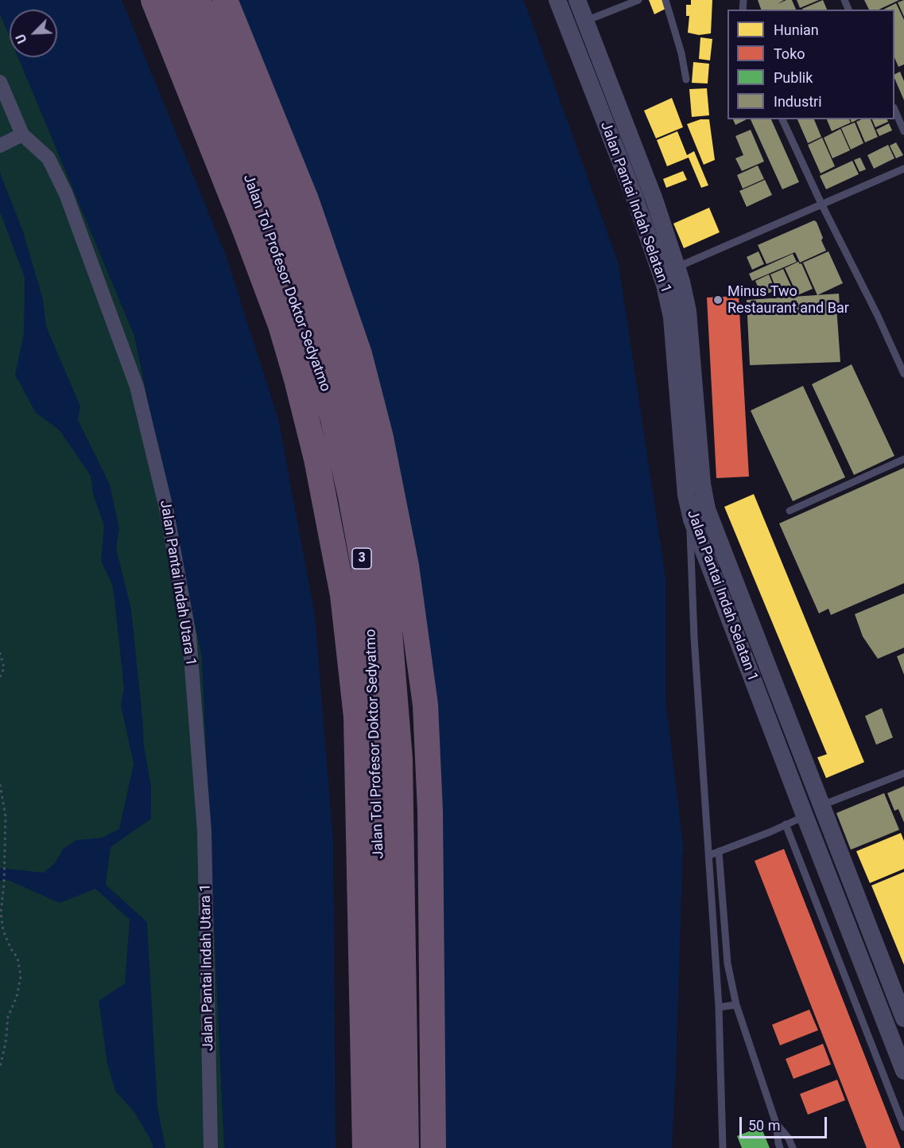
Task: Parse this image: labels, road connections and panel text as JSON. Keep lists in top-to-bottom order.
{
  "streets": {
    "highway": ["Jalan Tol Profesor Doktor Sedyatmo", "3"],
    "street": ["Jalan Pantai Indah Selatan 1", "Jalan Pantai Indah Utara 1"]
  },
  "places": ["Minus Two Restaurant and Bar"],
  "legend": [
    "Hunian",
    "Toko",
    "Publik",
    "Industri"
  ],
  "scale_bar": "50 m",
  "north": "bottom left"
}
